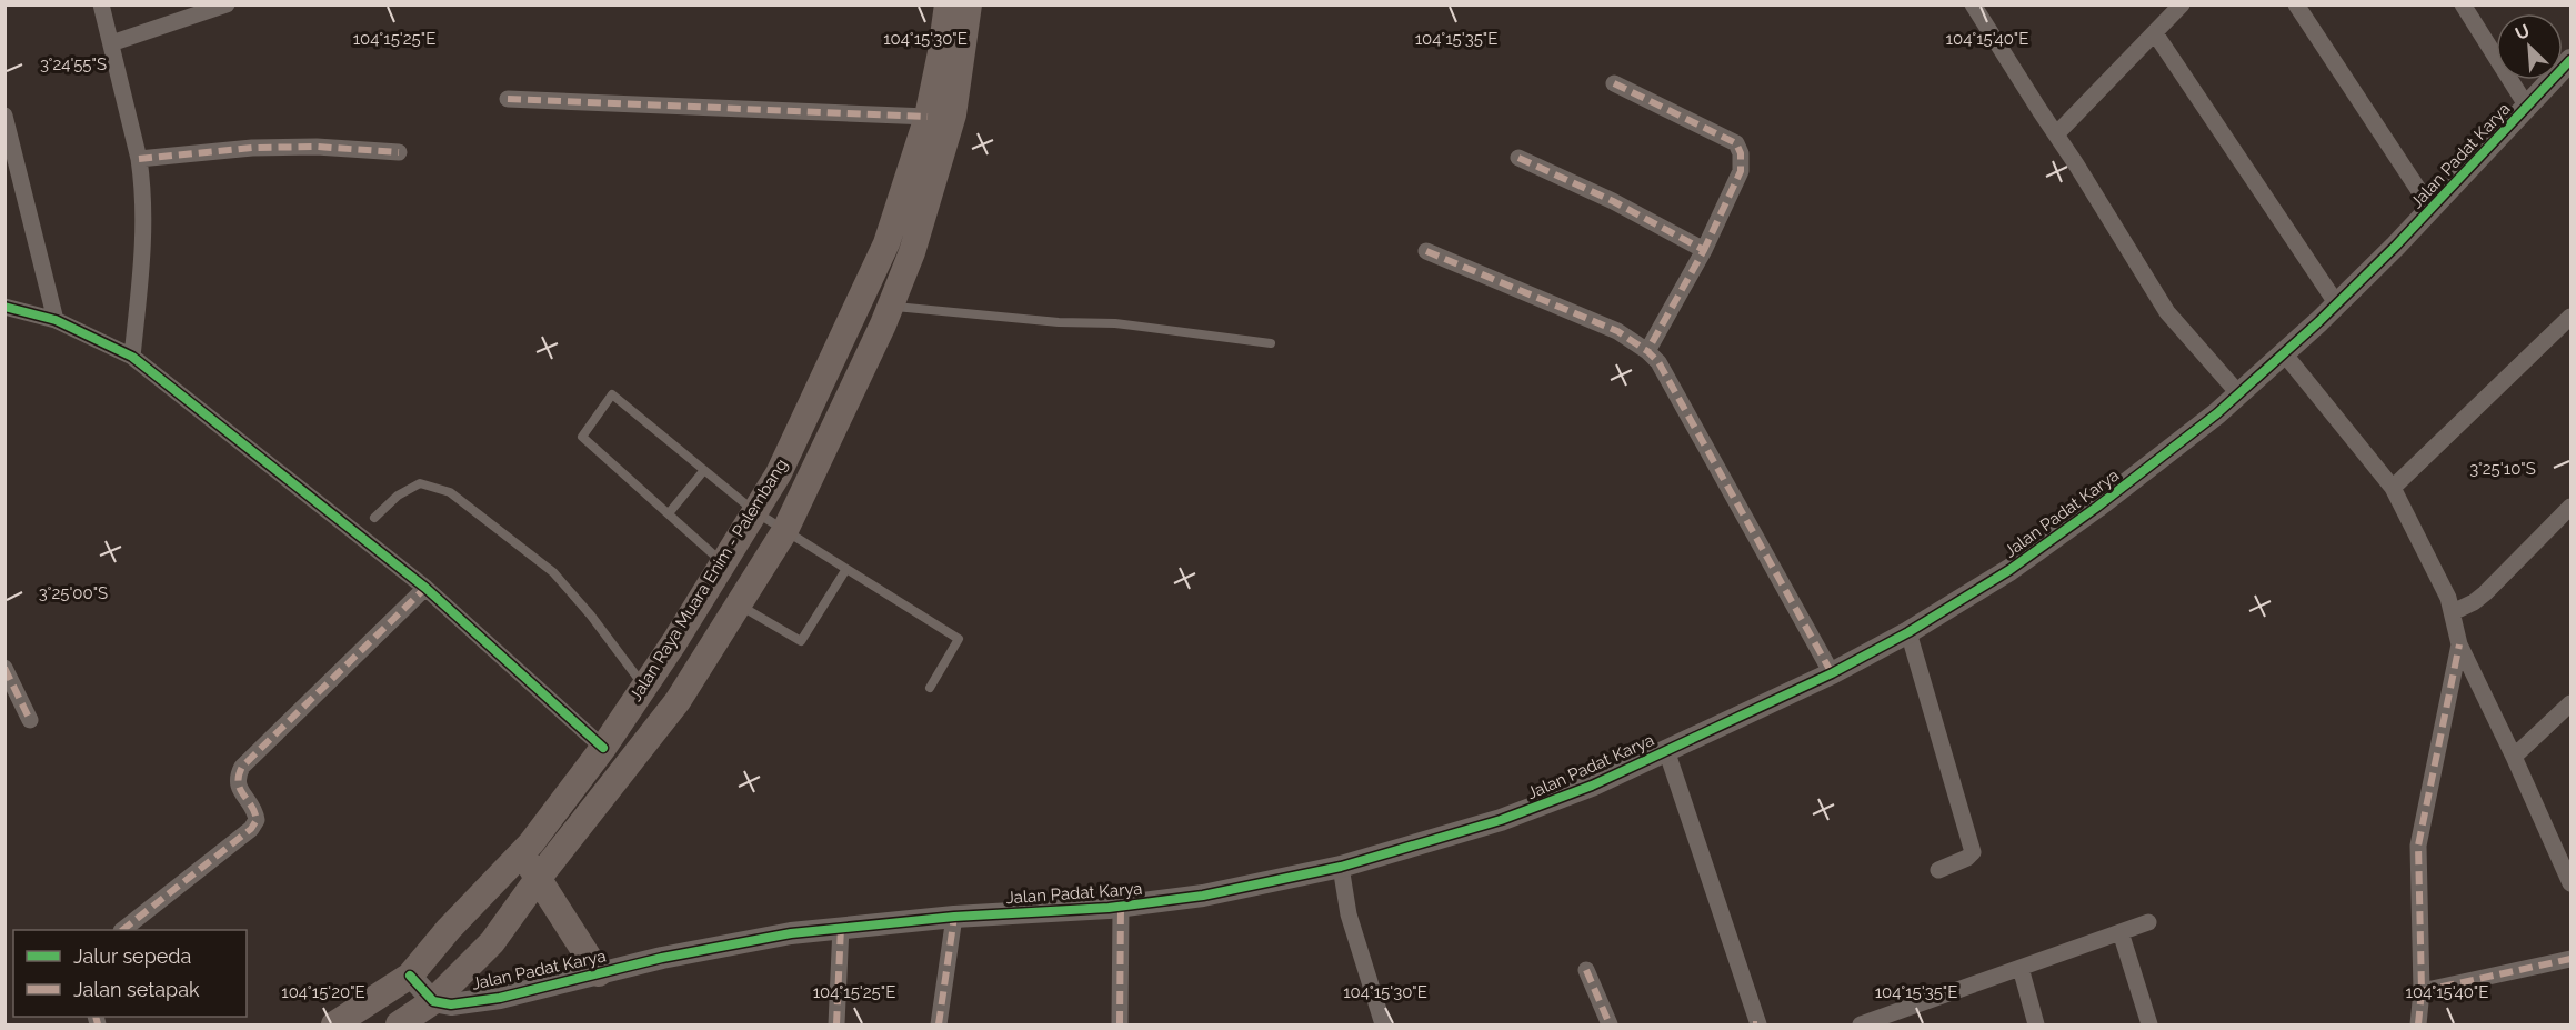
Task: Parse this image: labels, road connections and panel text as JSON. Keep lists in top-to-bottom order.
{
  "streets": {
    "main road": ["Jalan Raya Muara Enim - Palembang"],
    "street": ["Jalan Padat Karya"]
  },
  "crossings": [
    ["Jalan Padat Karya", "Jalan Raya Muara Enim - Palembang"]
  ],
  "legend": ["Jalur sepeda", "Jalan setapak"],
  "north": "top left",
  "coordinates": [
    "104°15'25\"E",
    "104°15'30\"E",
    "104°15'40\"E",
    "104°15'35\"E",
    "3°24'55\"S",
    "3°25'10\"S",
    "3°25'00\"S",
    "104°15'20\"E"
  ]
}
